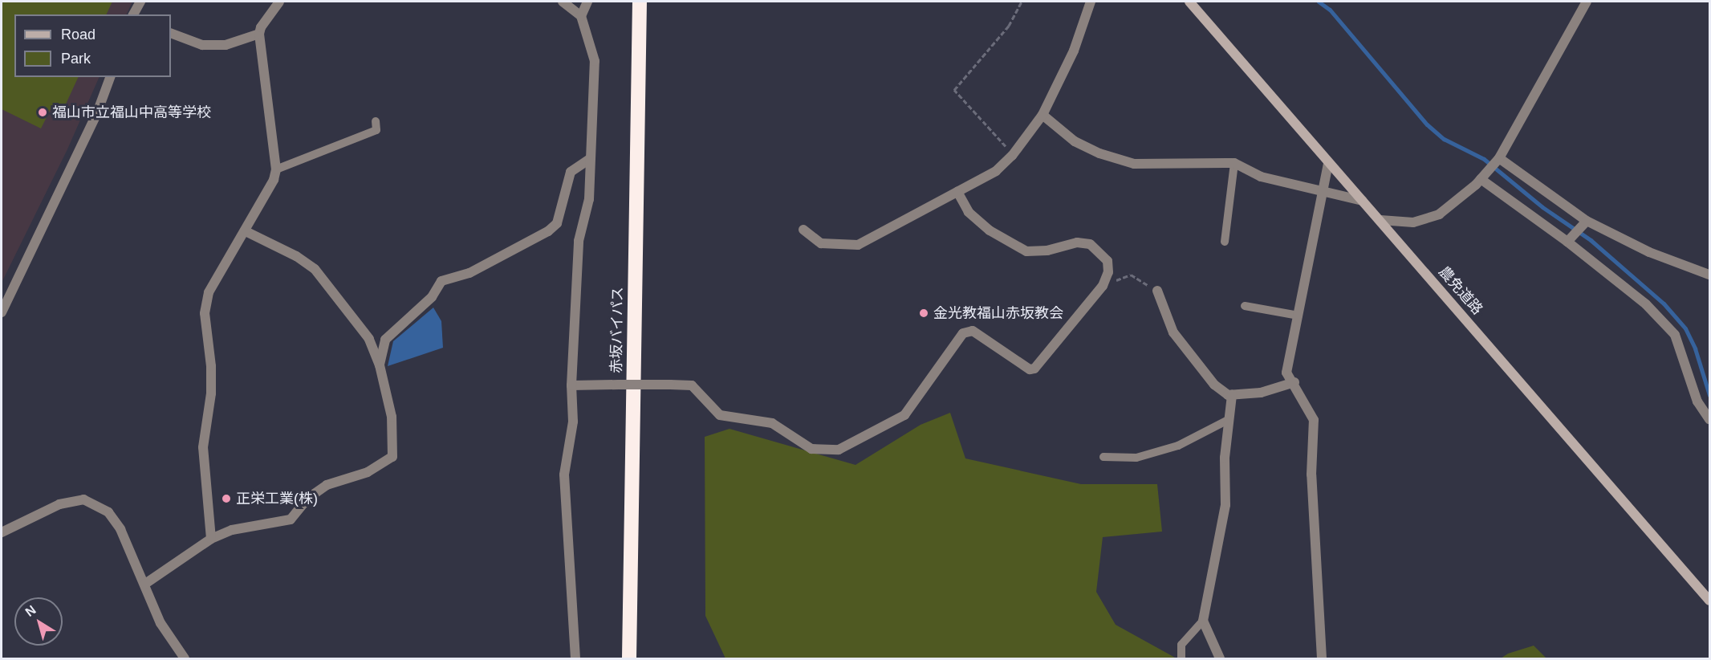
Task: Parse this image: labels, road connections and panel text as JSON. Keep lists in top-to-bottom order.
{
  "streets": {
    "highway": ["赤坂バイパス"],
    "street": ["農免道路"]
  },
  "places": ["福山市立福山中高等学校", "金光教福山赤坂教会", "正栄工業(株)"],
  "legend": ["Road", "Park"],
  "north": "top left"
}
